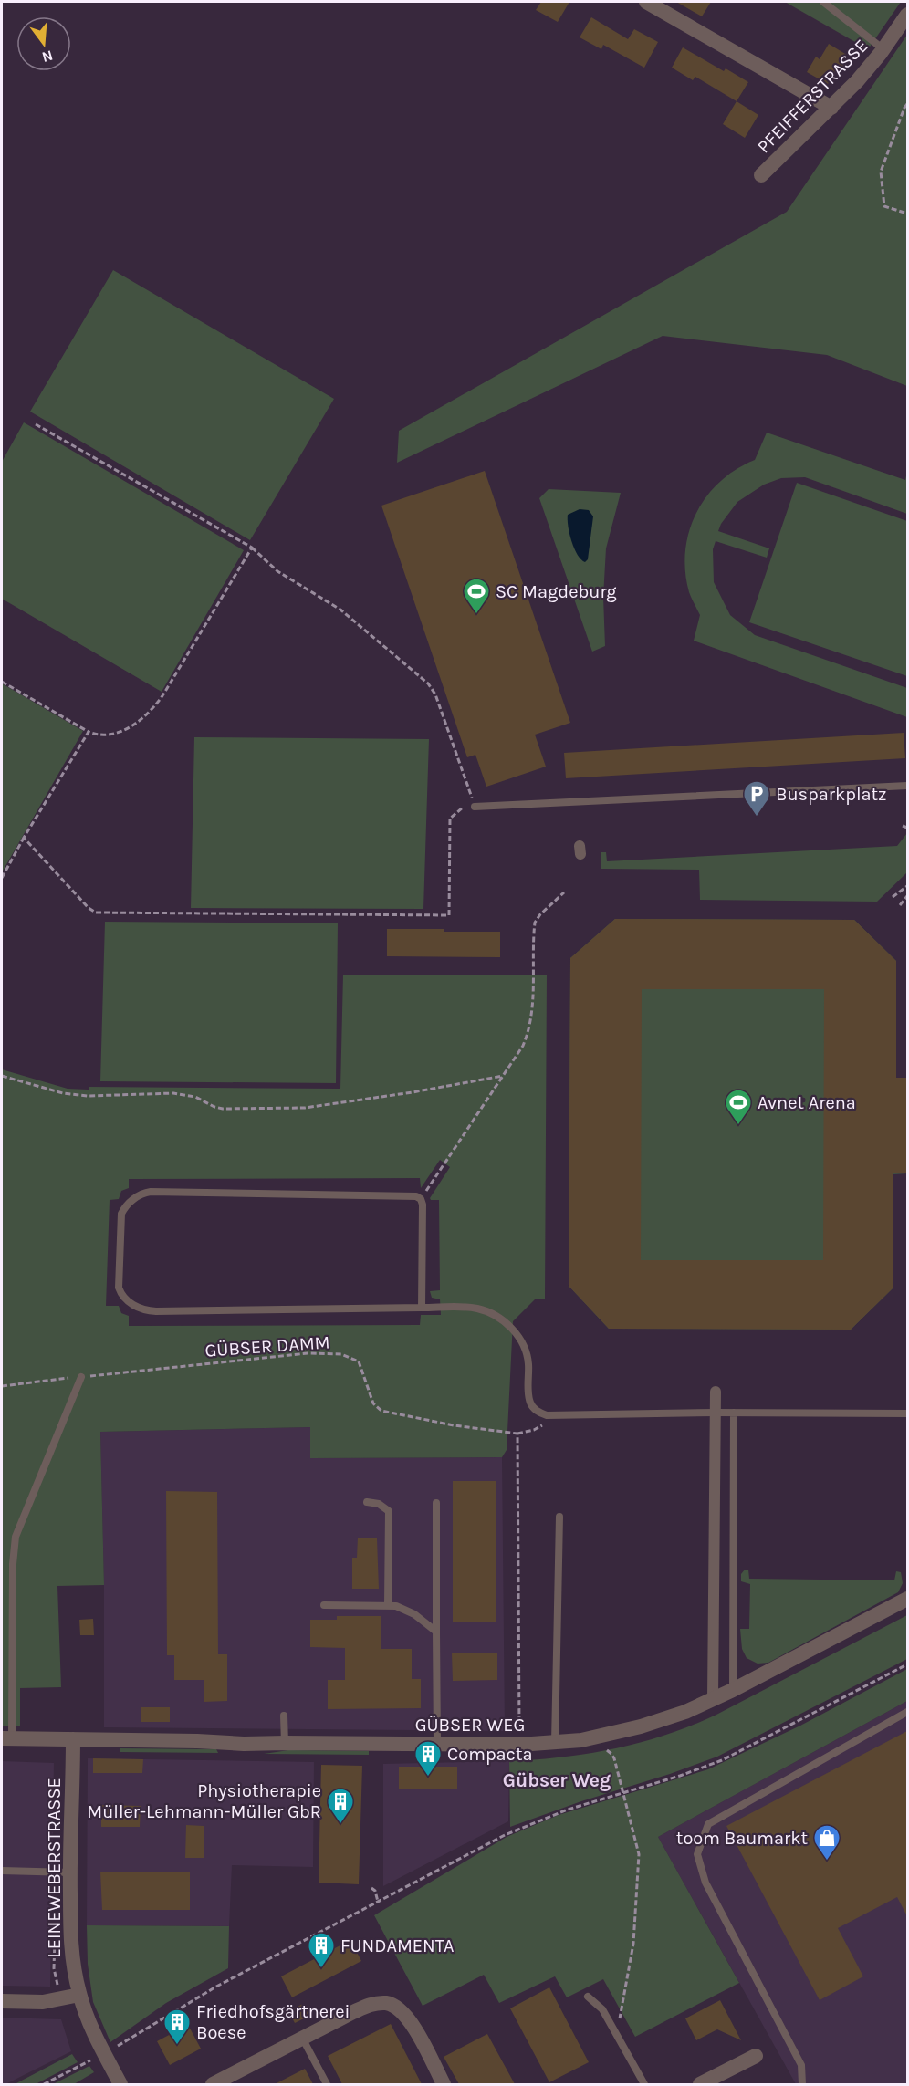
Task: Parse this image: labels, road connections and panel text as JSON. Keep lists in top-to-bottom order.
{
  "streets": {
    "street": ["PFEIFFERSTRASSE", "GÜBSER WEG", "LEINEWEBERSTRASSE"],
    "path": ["GÜBSER DAMM"]
  },
  "crossings": [
    ["GÜBSER WEG", "LEINEWEBERSTRASSE"]
  ],
  "districts": ["Gübser Weg"],
  "places": {
    "sports": ["SC Magdeburg", "Avnet Arena"],
    "parking": ["Busparkplatz"],
    "building": [
      "Compacta",
      "Physiotherapie Müller-Lehmann-Müller GbR",
      "FUNDAMENTA",
      "Friedhofsgärtnerei Boese"
    ],
    "shop": ["toom Baumarkt"]
  },
  "north": "bottom"
}
